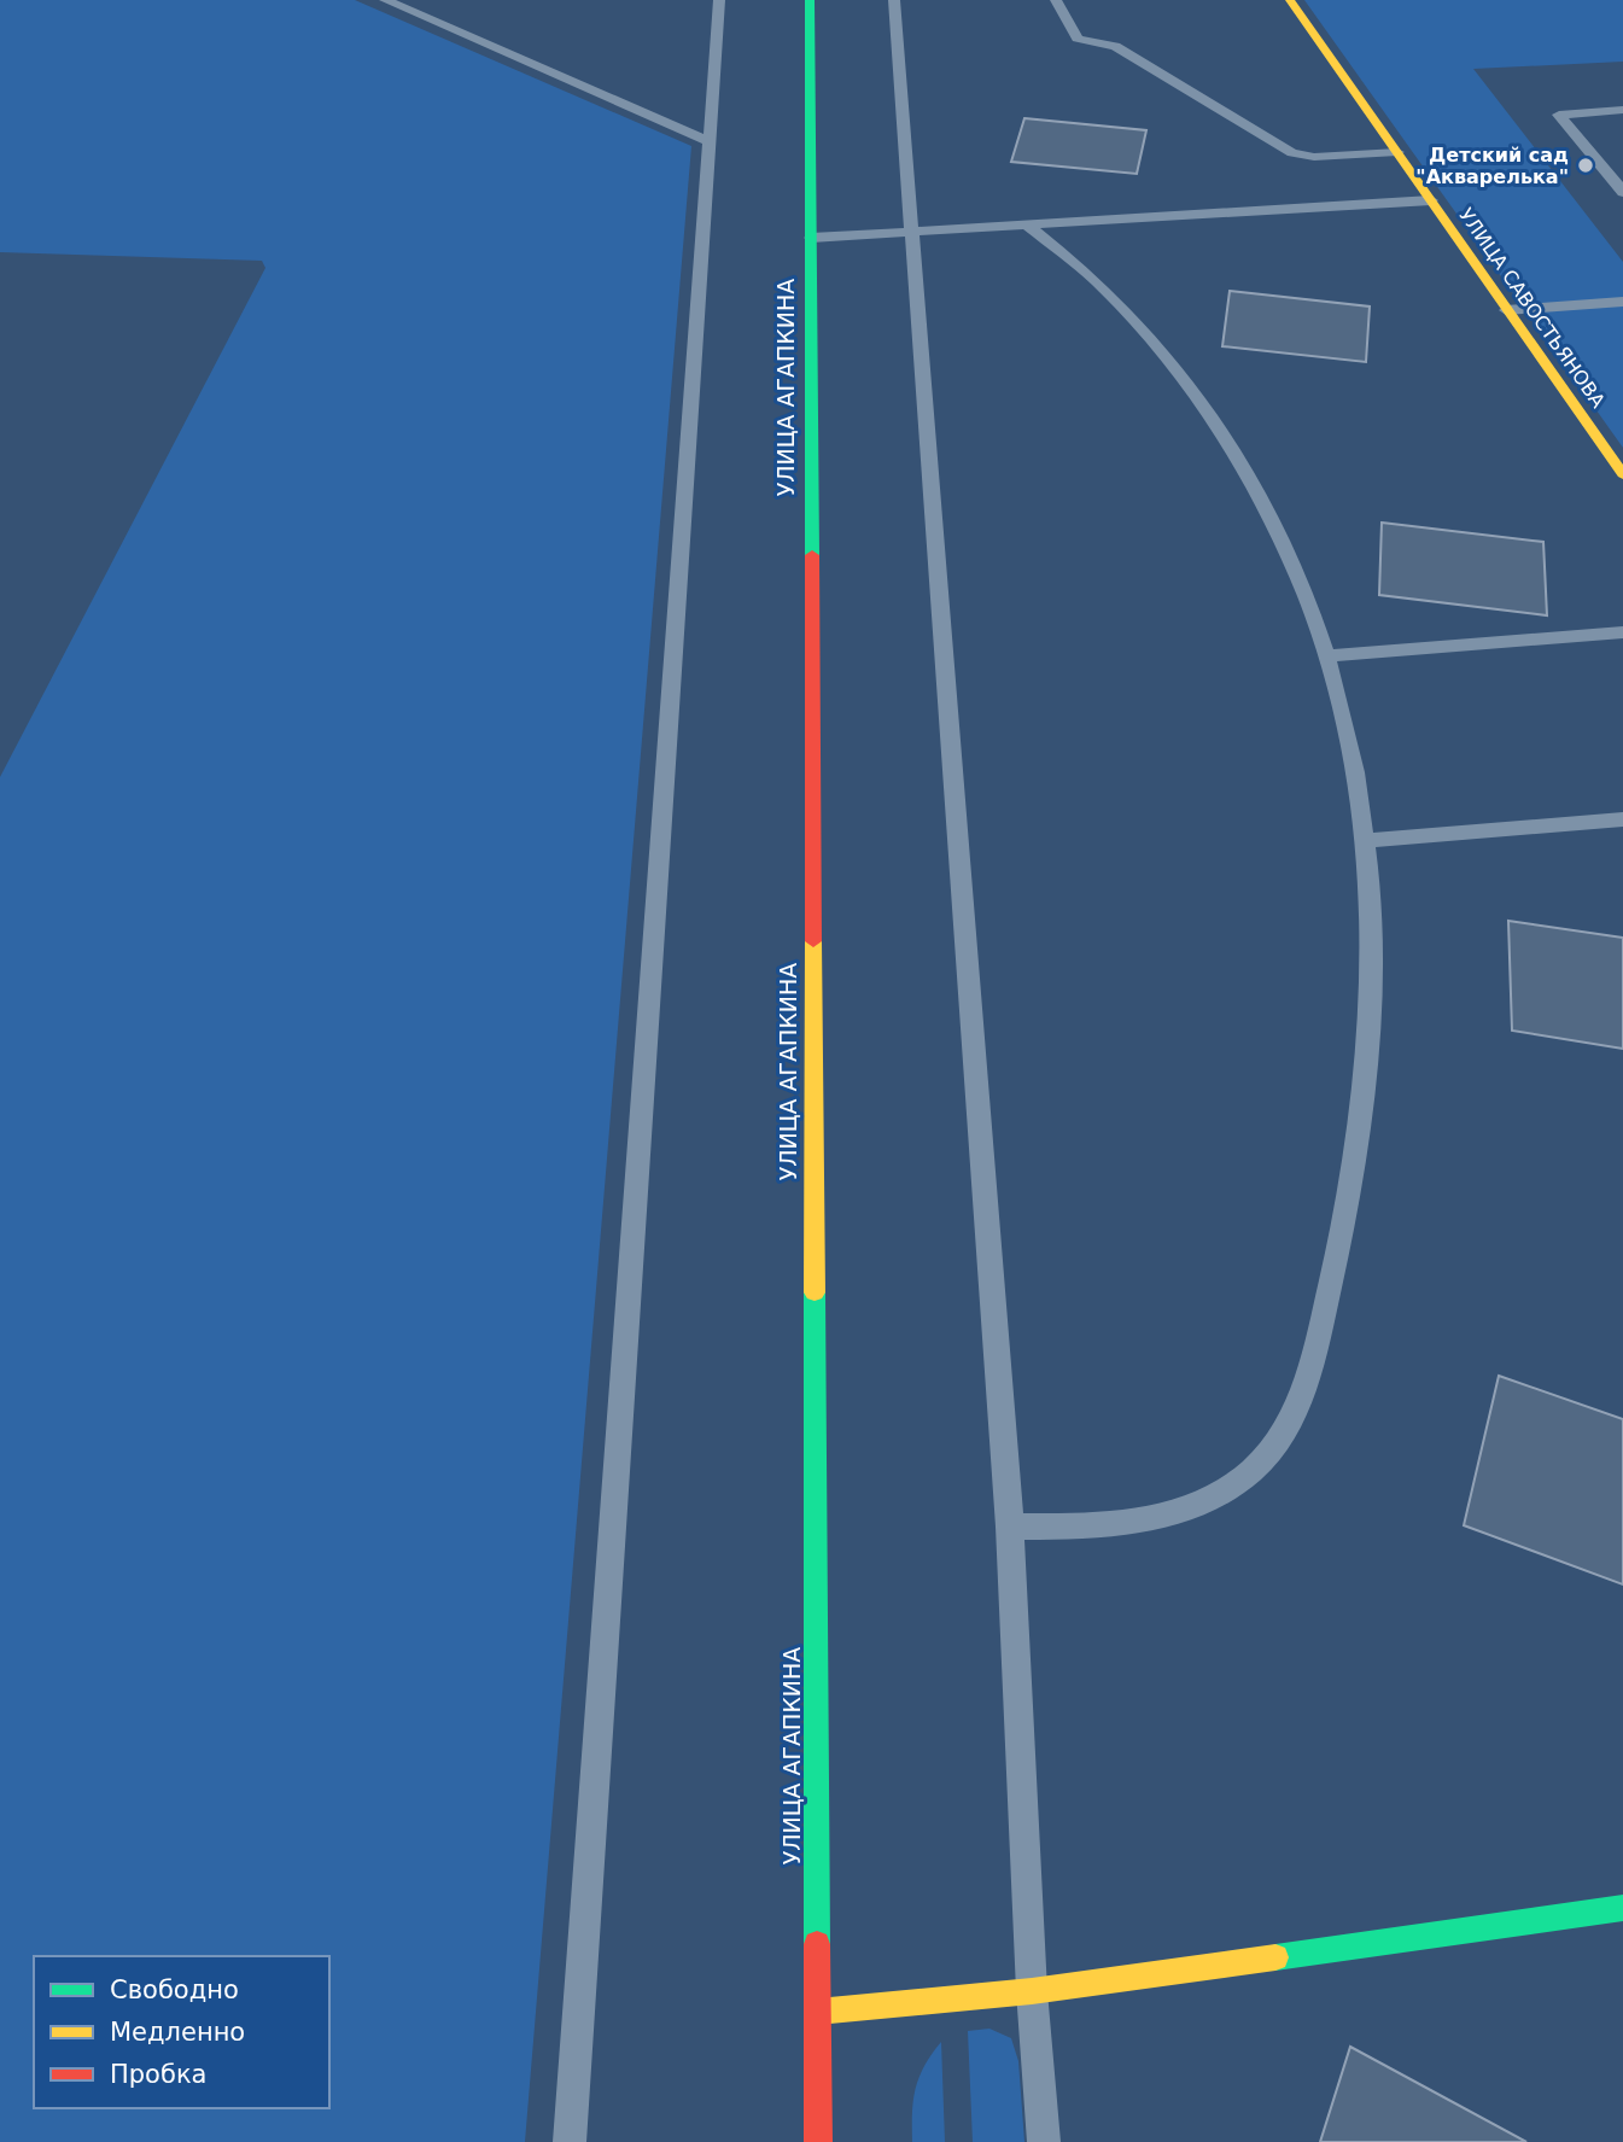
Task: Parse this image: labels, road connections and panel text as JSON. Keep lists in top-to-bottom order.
{
  "streets": {
    "main road": ["УЛИЦА САВОСТЬЯНОВА", "УЛИЦА АГАПКИНА"]
  },
  "places": ["Детский сад \"Акварелька\""],
  "legend": ["Свободно", "Медленно", "Пробка"]
}
